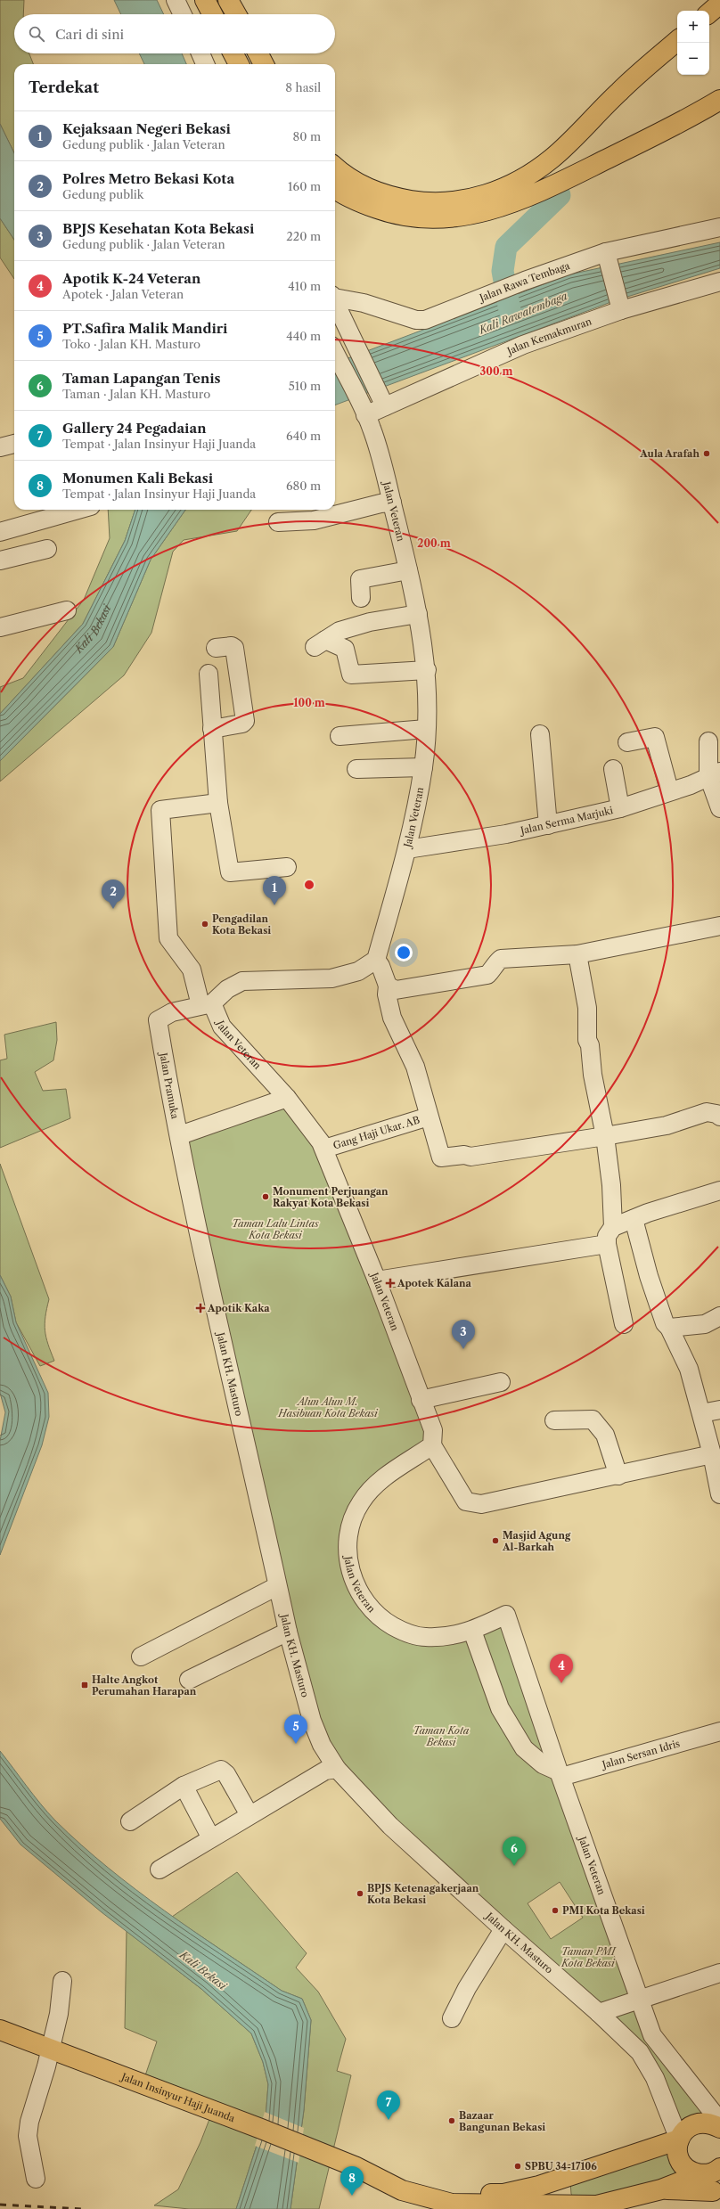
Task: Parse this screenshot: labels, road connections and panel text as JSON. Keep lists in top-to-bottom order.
{
  "streets": {
    "main road": ["Jalan Insinyur Haji Juanda"],
    "street": [
      "Jalan Rawa Tembaga",
      "Jalan Kemakmuran",
      "Jalan Veteran",
      "Jalan Serma Marjuki",
      "Jalan Pramuka",
      "Gang Haji Ukar. AB",
      "Jalan KH. Masturo",
      "Jalan Sersan Idris"
    ]
  },
  "crossings": [
    ["Jalan Kemakmuran", "Jalan Veteran"],
    ["Jalan Veteran", "Jalan Serma Marjuki"],
    ["Jalan Veteran", "Jalan Pramuka"],
    ["Jalan Veteran", "Gang Haji Ukar. AB"],
    ["Jalan Veteran", "Jalan Sersan Idris"],
    ["Jalan Pramuka", "Jalan KH. Masturo"],
    ["Jalan KH. Masturo", "Jalan Insinyur Haji Juanda"]
  ],
  "water": ["Kali Rawatembaga", "Kali Bekasi"],
  "parks": [
    "Taman Lalu Lintas Kota Bekasi",
    "Alun Alun M. Hasibuan Kota Bekasi",
    "Taman Kota Bekasi",
    "Taman PMI Kota Bekasi"
  ],
  "places": {
    "other": [
      "Aula Arafah",
      "Pengadilan Kota Bekasi",
      "Monument Perjuangan Rakyat Kota Bekasi",
      "Masjid Agung Al-Barkah",
      "BPJS Ketenagakerjaan Kota Bekasi",
      "PMI Kota Bekasi",
      "Bazaar Bangunan Bekasi",
      "SPBU 34-17106"
    ],
    "health": ["Apotek Kalana", "Apotik Kaka"],
    "transit": ["Halte Angkot Perumahan Harapan"]
  },
  "page": {
    "map_buttons": ["+", "−"],
    "search": "Cari di sini",
    "heading": ["Terdekat", "8 hasil"],
    "list": [
      {
        "mark": "1",
        "name": "Kejaksaan Negeri Bekasi",
        "note": "Gedung publik · Jalan Veteran",
        "value": "80 m"
      },
      {
        "mark": "2",
        "name": "Polres Metro Bekasi Kota",
        "note": "Gedung publik",
        "value": "160 m"
      },
      {
        "mark": "3",
        "name": "BPJS Kesehatan Kota Bekasi",
        "note": "Gedung publik · Jalan Veteran",
        "value": "220 m"
      },
      {
        "mark": "4",
        "name": "Apotik K-24 Veteran",
        "note": "Apotek · Jalan Veteran",
        "value": "410 m"
      },
      {
        "mark": "5",
        "name": "PT.Safira Malik Mandiri",
        "note": "Toko · Jalan KH. Masturo",
        "value": "440 m"
      },
      {
        "mark": "6",
        "name": "Taman Lapangan Tenis",
        "note": "Taman · Jalan KH. Masturo",
        "value": "510 m"
      },
      {
        "mark": "7",
        "name": "Gallery 24 Pegadaian",
        "note": "Tempat · Jalan Insinyur Haji Juanda",
        "value": "640 m"
      },
      {
        "mark": "8",
        "name": "Monumen Kali Bekasi",
        "note": "Tempat · Jalan Insinyur Haji Juanda",
        "value": "680 m"
      }
    ],
    "pins": [
      "1",
      "2",
      "3",
      "4",
      "5",
      "6",
      "7",
      "8"
    ]
  },
  "rings": ["300 m", "200 m", "100 m"]
}
